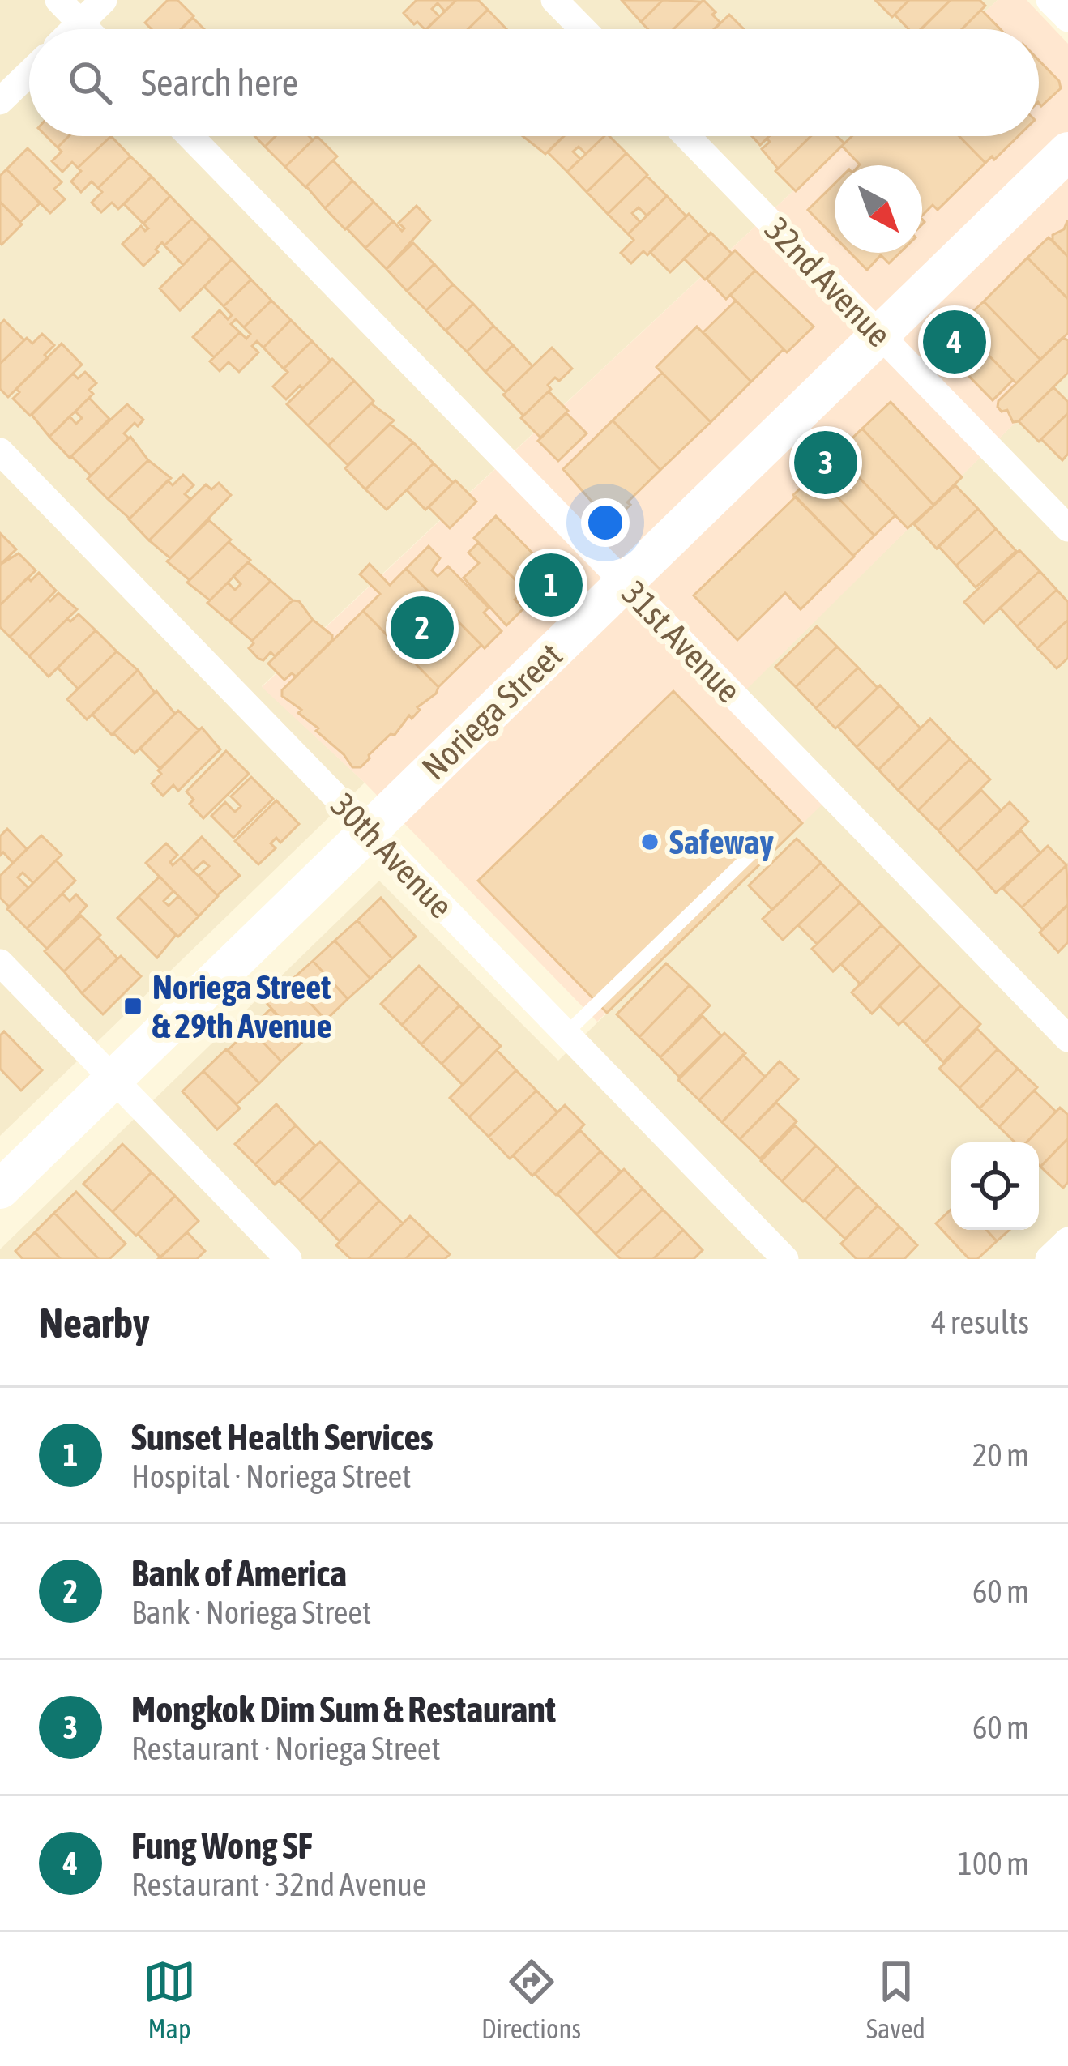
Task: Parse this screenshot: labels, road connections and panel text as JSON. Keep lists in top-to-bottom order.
{
  "streets": {
    "street": [
      "32nd Avenue",
      "31st Avenue",
      "Noriega Street",
      "30th Avenue"
    ]
  },
  "crossings": [
    ["32nd Avenue", "Noriega Street"],
    ["31st Avenue", "Noriega Street"],
    ["Noriega Street", "30th Avenue"]
  ],
  "places": {
    "other": ["Safeway"],
    "transit": ["Noriega Street & 29th Avenue"]
  },
  "north": "bottom right",
  "page": {
    "search": "Search here",
    "pins": [
      "4",
      "3",
      "1",
      "2"
    ],
    "heading": ["Nearby", "4 results"],
    "list": [
      {
        "mark": "1",
        "name": "Sunset Health Services",
        "note": "Hospital · Noriega Street",
        "value": "20 m"
      },
      {
        "mark": "2",
        "name": "Bank of America",
        "note": "Bank · Noriega Street",
        "value": "60 m"
      },
      {
        "mark": "3",
        "name": "Mongkok Dim Sum & Restaurant",
        "note": "Restaurant · Noriega Street",
        "value": "60 m"
      },
      {
        "mark": "4",
        "name": "Fung Wong SF",
        "note": "Restaurant · 32nd Avenue",
        "value": "100 m"
      }
    ],
    "nav": ["Map", "Directions", "Saved"]
  }
}
